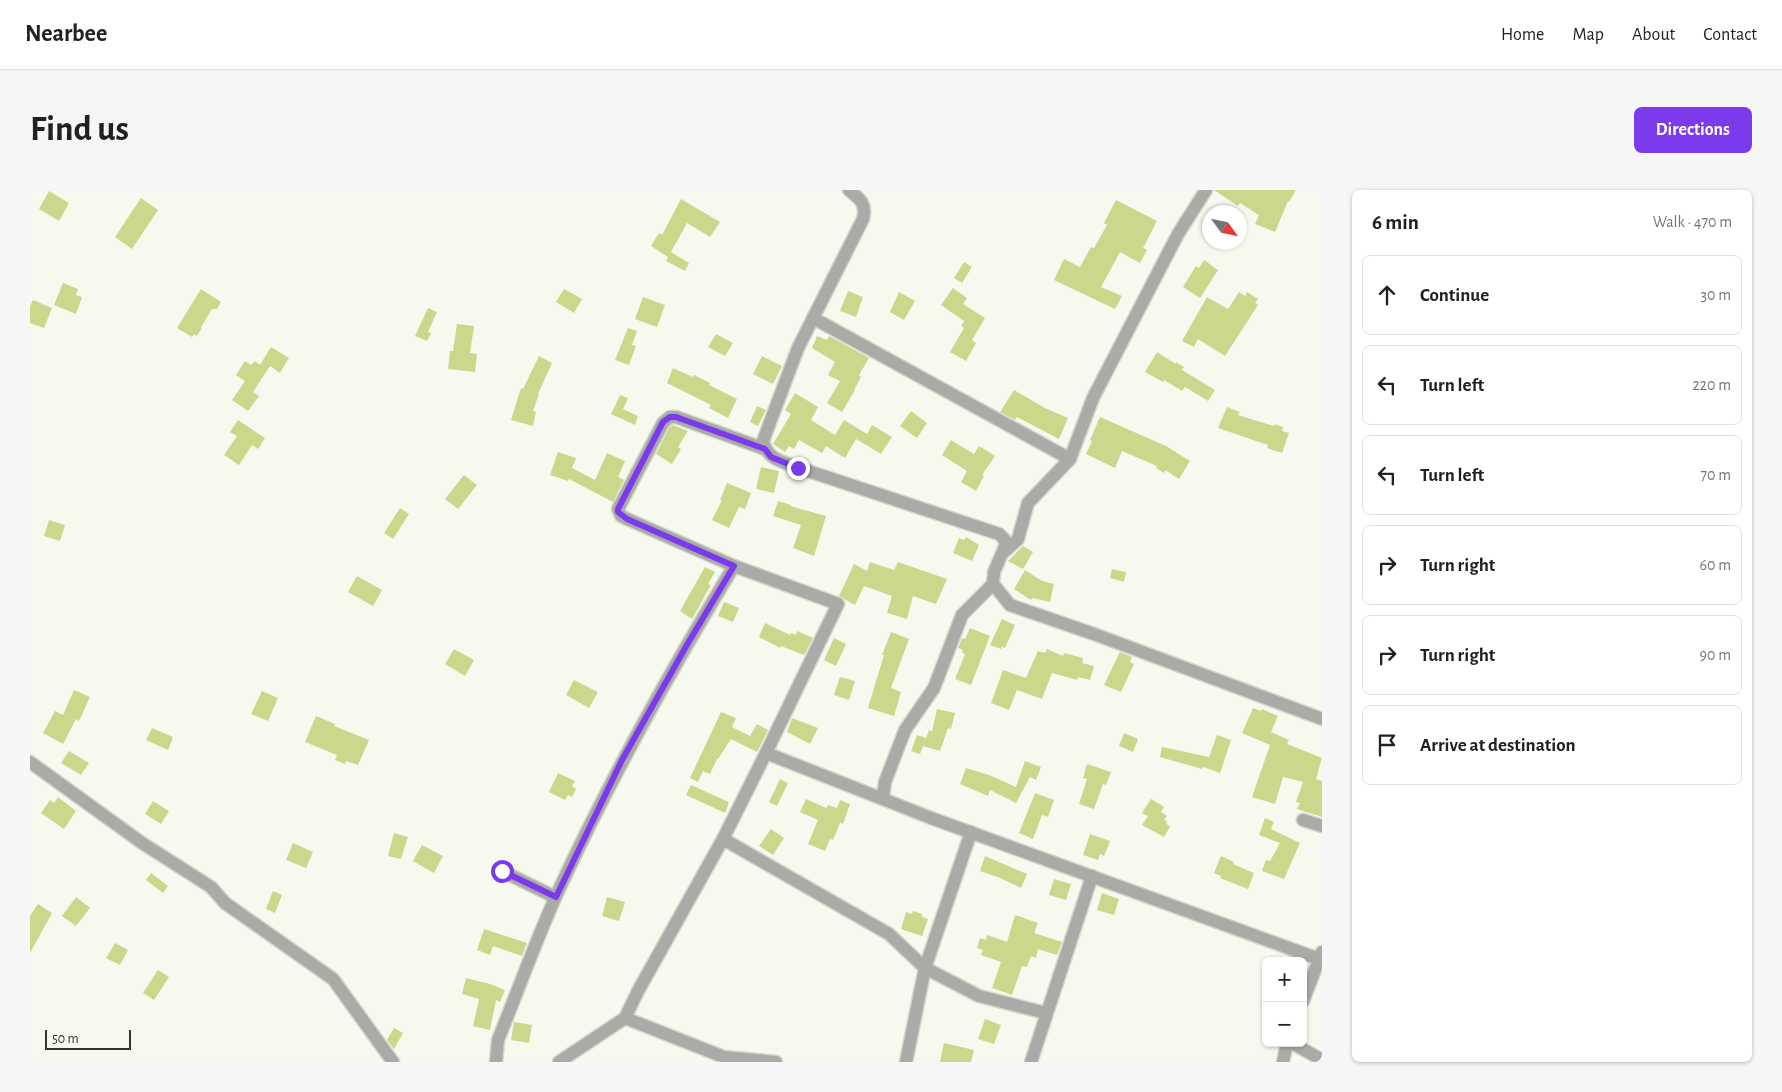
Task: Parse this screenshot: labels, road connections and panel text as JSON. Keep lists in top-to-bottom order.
{
  "scale_bar": "50 m",
  "north": "bottom right",
  "page": {
    "header": "Nearbee",
    "nav": [
      "Home",
      "Map",
      "About",
      "Contact"
    ],
    "buttons": "Directions",
    "title": "Find us",
    "heading": ["6 min", "Walk · 470 m"],
    "list": [
      ["Continue", "30 m"],
      ["Turn left", "220 m"],
      ["Turn left", "70 m"],
      ["Turn right", "60 m"],
      ["Turn right", "90 m"],
      "Arrive at destination"
    ],
    "map_buttons": ["+", "−"],
    "scale": "50 m"
  }
}
